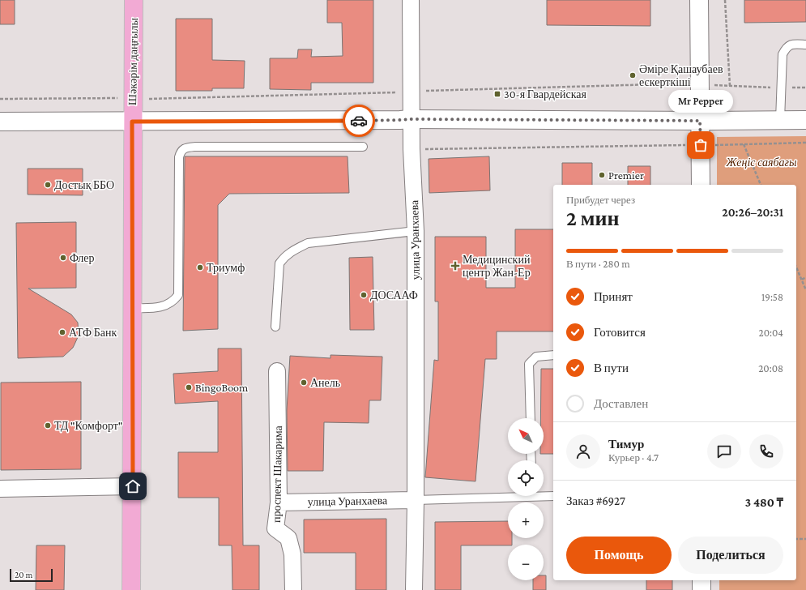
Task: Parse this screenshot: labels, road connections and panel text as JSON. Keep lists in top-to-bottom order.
{
  "streets": {
    "main road": ["Шәкәрім даңғылы"],
    "street": ["улица Уранхаева", "проспект Шакарима"]
  },
  "crossings": [
    ["улица Уранхаева", "проспект Шакарима"]
  ],
  "parks": ["Жеңіс саябағы"],
  "places": {
    "other": [
      "Әміре Қашаубаев ескерткіші",
      "Mr Pepper",
      "Premier",
      "Достық ББО",
      "Флер",
      "Триумф",
      "ДОСААФ",
      "АТФ Банк",
      "Анель",
      "BingoBoom",
      "ТД \"Комфорт\""
    ],
    "transit": ["30-я Гвардейская"],
    "health": ["Медицинский центр Жан-Ер"]
  },
  "scale_bar": "20 m",
  "north": "top left",
  "page": {
    "bubble": "Mr Pepper",
    "heading": ["2 мин", "Прибудет через", "20:26–20:31"],
    "panel": [
      "Тимур",
      "Курьер · 4.7",
      "Заказ #6927",
      "3 480 ₸"
    ],
    "bar": "В пути · 280 m",
    "list": [
      ["Принят", "19:58"],
      ["Готовится", "20:04"],
      ["В пути", "20:08"],
      "Доставлен"
    ],
    "map_buttons": ["+", "−"],
    "buttons": ["Помощь", "Поделиться"],
    "scale": "20 m"
  }
}
